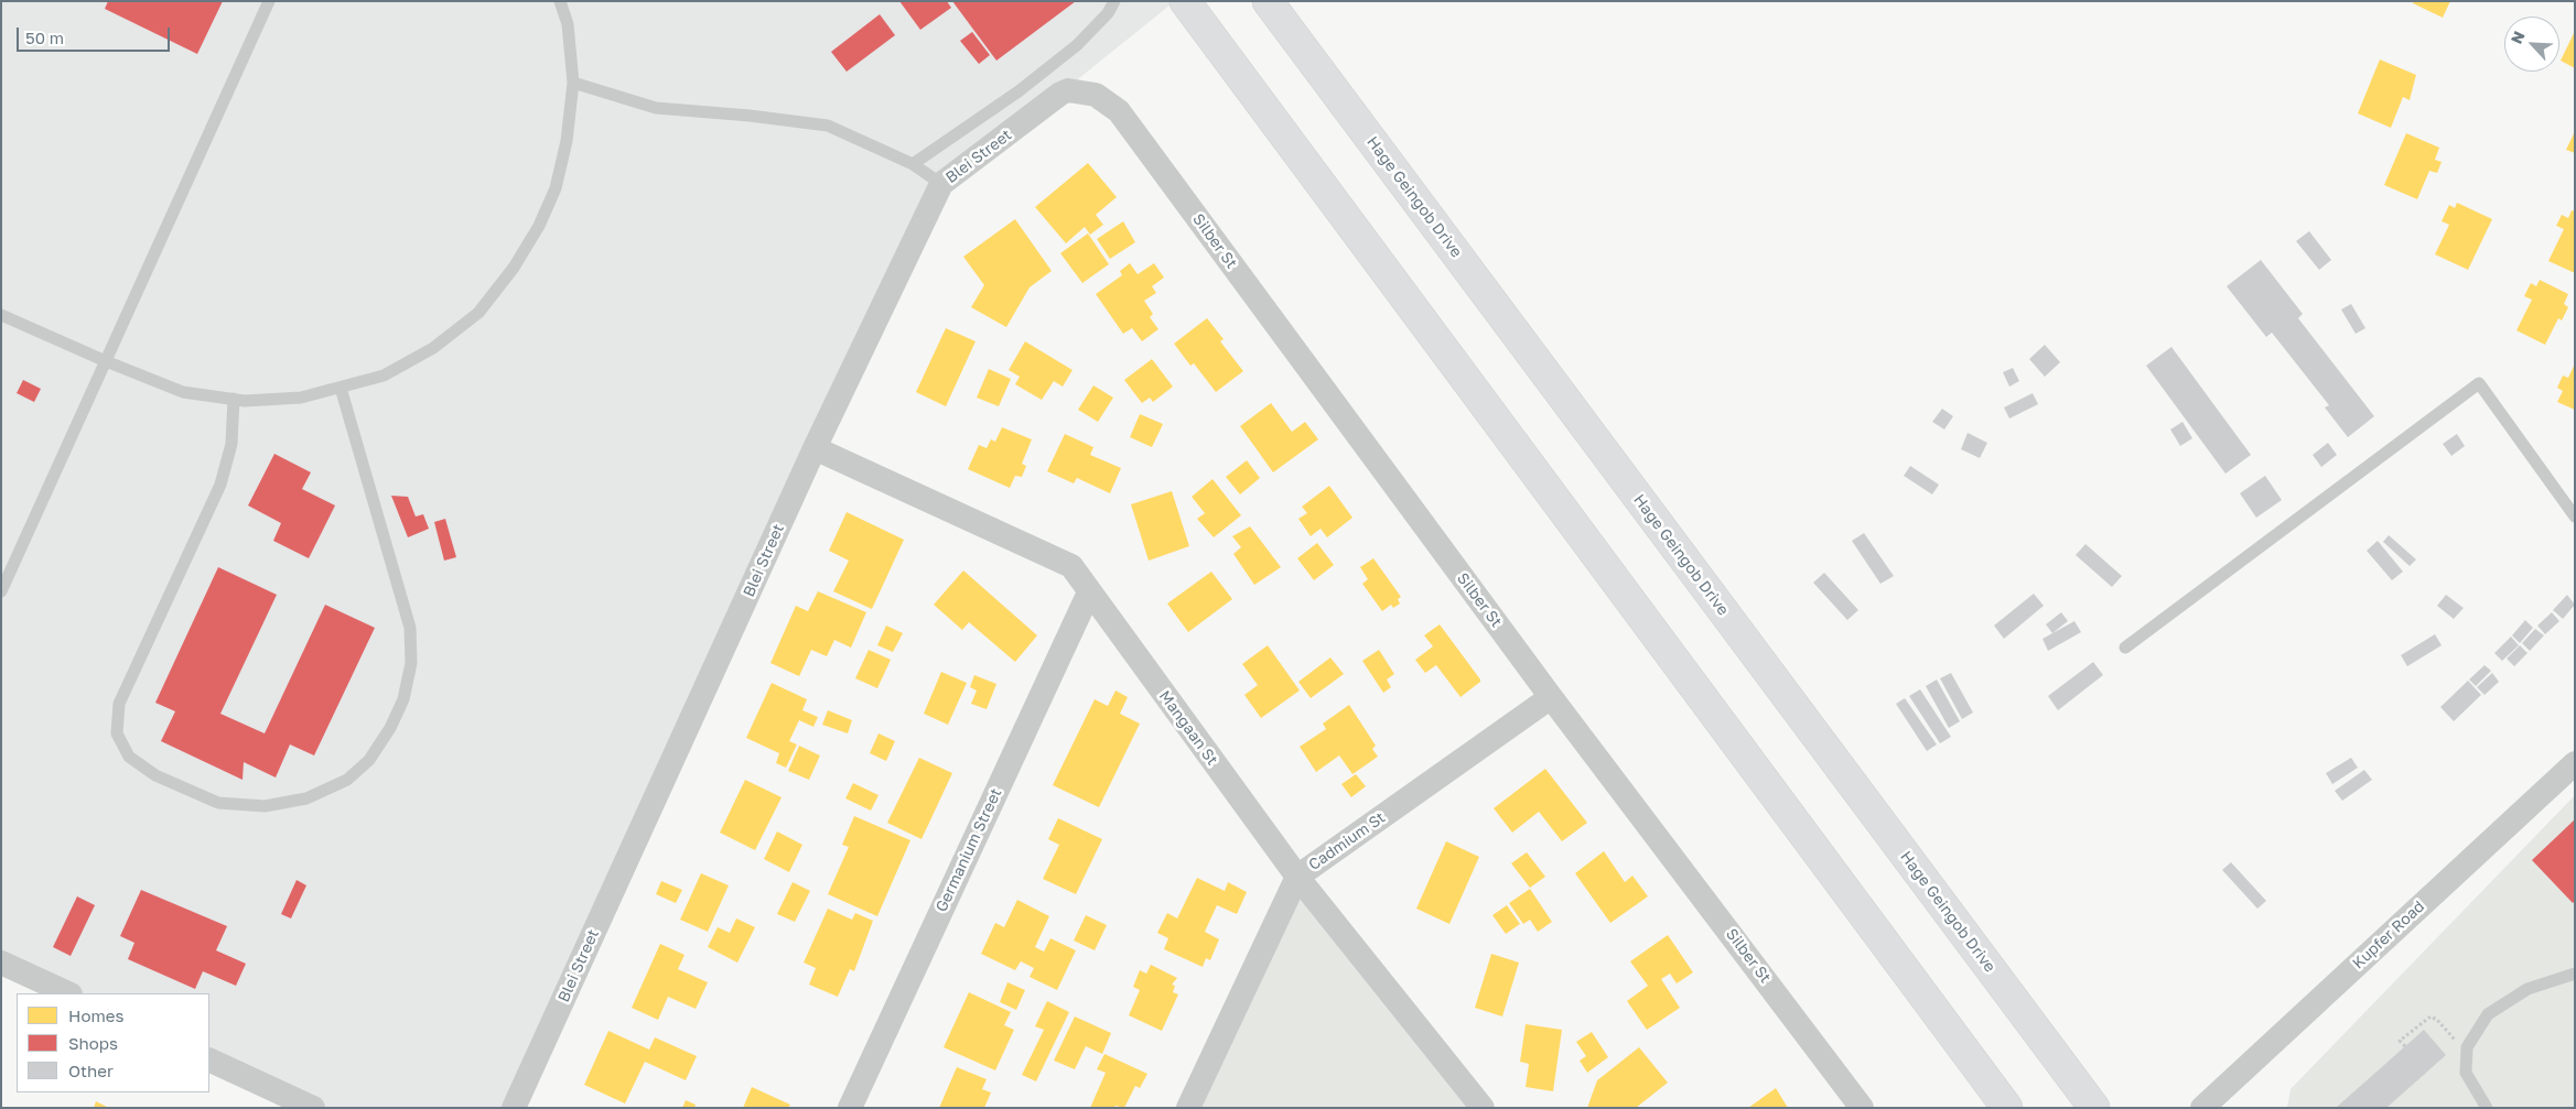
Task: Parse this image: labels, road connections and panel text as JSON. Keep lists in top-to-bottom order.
{
  "streets": {
    "highway": ["Hage Geingob Drive"],
    "street": [
      "Blei Street",
      "Silber St",
      "Mangaan St",
      "Cadmium St",
      "Germanium Street",
      "Kupfer Road"
    ]
  },
  "crossings": [
    ["Blei Street", "Silber St"],
    ["Blei Street", "Mangaan St"],
    ["Silber St", "Cadmium St"],
    ["Mangaan St", "Cadmium St"],
    ["Mangaan St", "Germanium Street"]
  ],
  "legend": ["Homes", "Shops", "Other"],
  "scale_bar": "50 m",
  "north": "top left"
}
